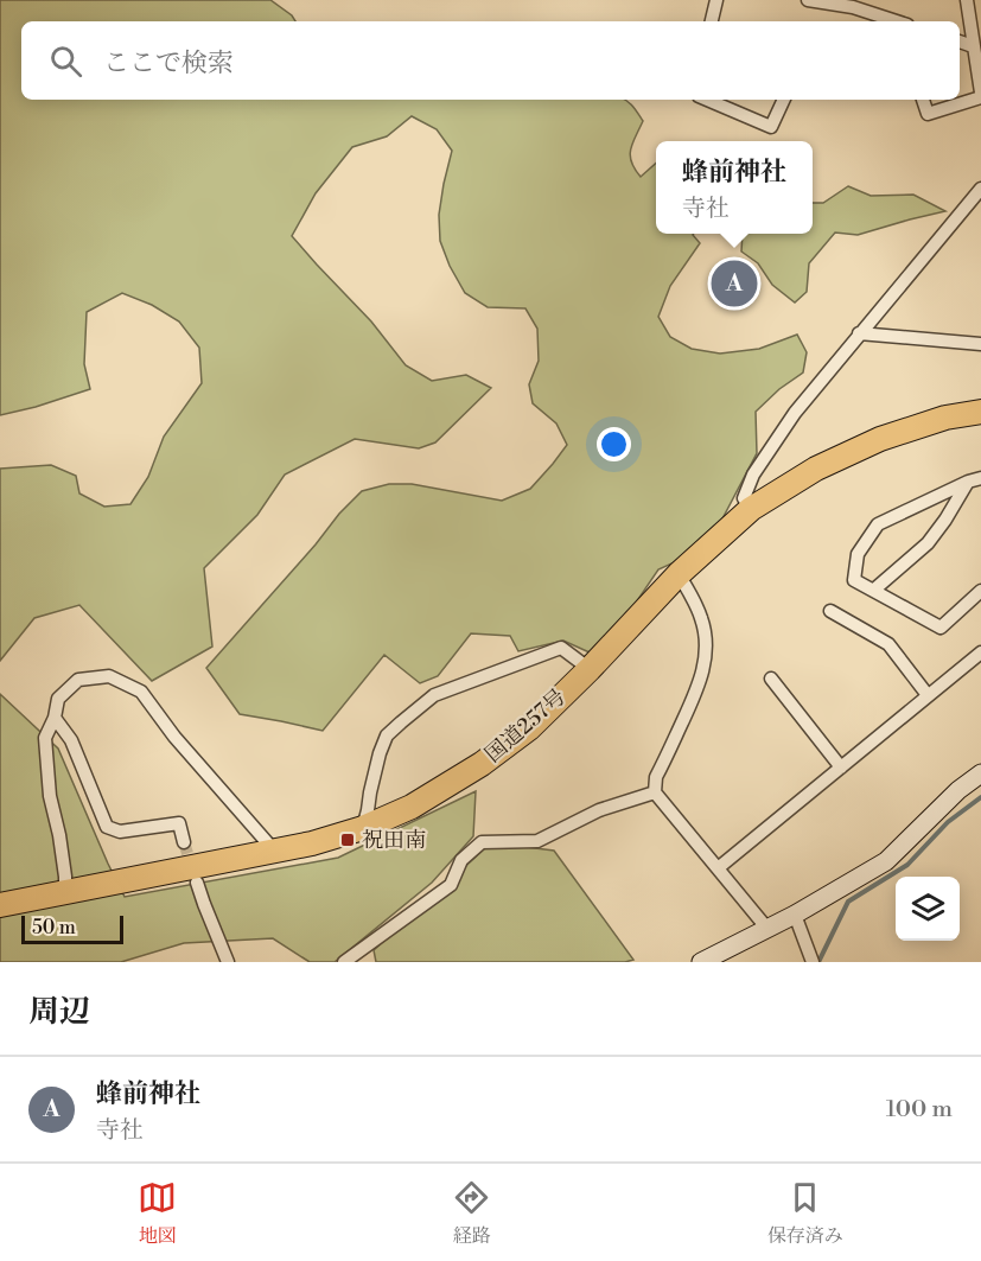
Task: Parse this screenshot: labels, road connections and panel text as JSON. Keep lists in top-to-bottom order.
{
  "streets": {
    "highway": ["国道257号"]
  },
  "places": {
    "transit": ["祝田南"]
  },
  "scale_bar": "50 m",
  "page": {
    "search": "ここで検索",
    "popup": ["蜂前神社", "寺社"],
    "pins": "A",
    "scale": "50 m",
    "heading": "周辺",
    "list": [
      {
        "mark": "A",
        "name": "蜂前神社",
        "note": "寺社",
        "value": "100 m"
      }
    ],
    "nav": ["地図", "経路", "保存済み"]
  }
}
